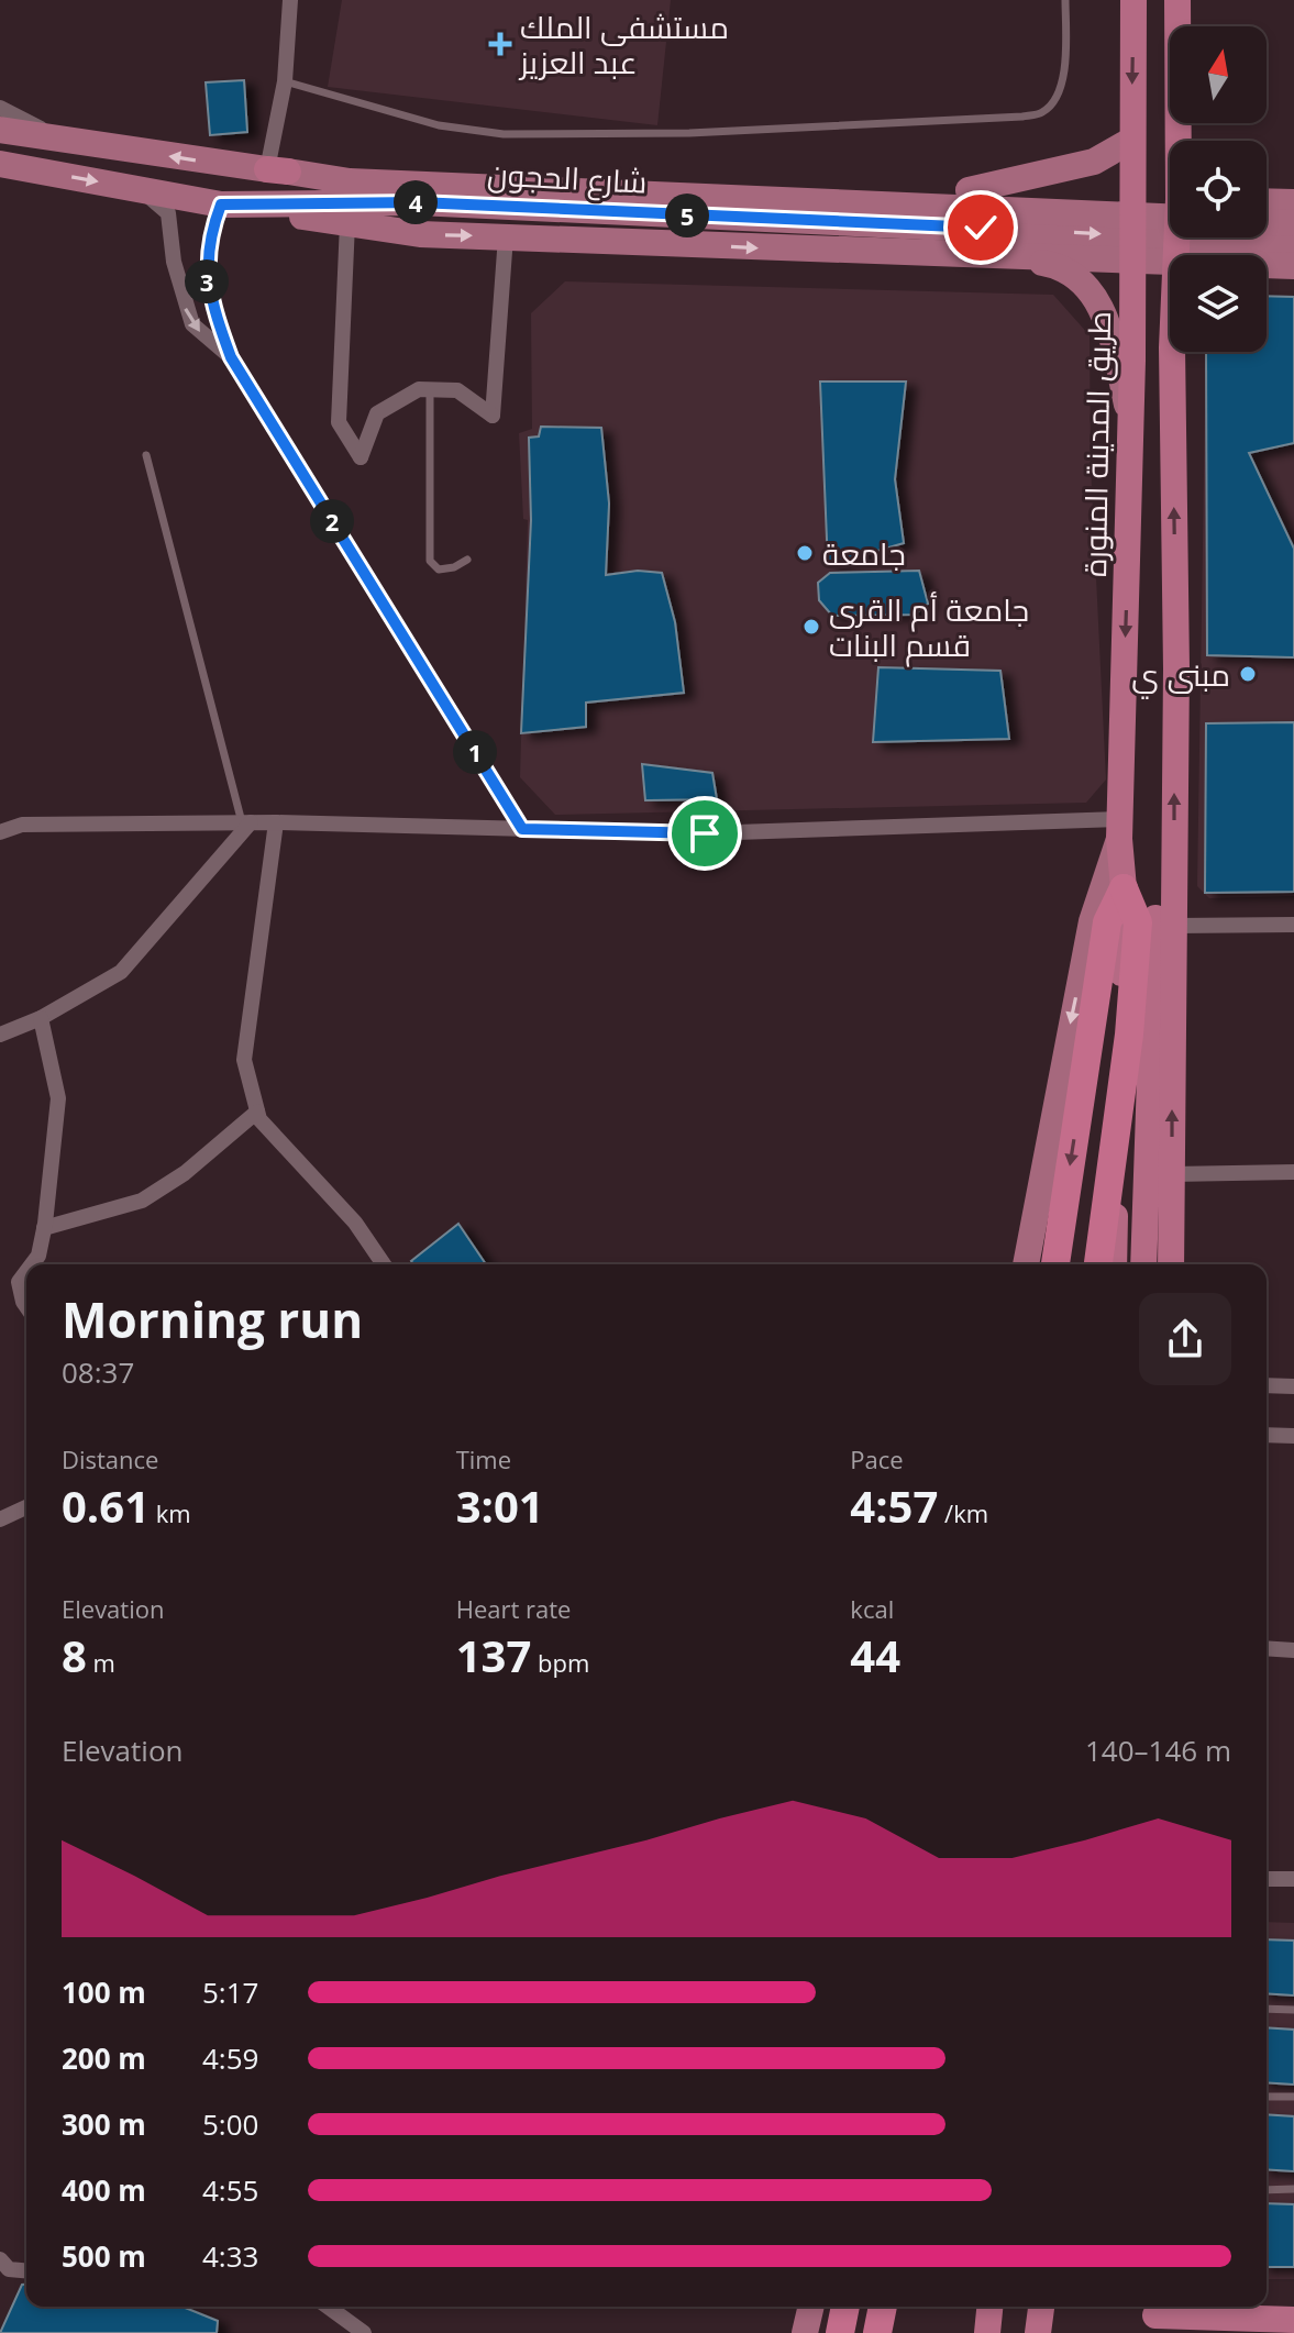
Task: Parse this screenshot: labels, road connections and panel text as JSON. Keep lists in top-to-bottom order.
{
  "streets": {
    "highway": ["طريق المدينة المنورة"],
    "main road": ["شارع الحجون"]
  },
  "places": {
    "health": ["مستشفى الملك عبد العزيز"],
    "other": ["جامعة", "جامعة أم القرى قسم البنات", "مبنى ي"]
  },
  "north": "top",
  "page": {
    "pins": [
      "4",
      "5",
      "3",
      "2",
      "1"
    ],
    "heading": ["Morning run", "08:37"],
    "stats": [
      ["Distance", "0.61 km"],
      ["Time", "3:01"],
      ["Pace", "4:57 /km"],
      ["Elevation", "8 m"],
      ["Heart rate", "137 bpm"],
      ["kcal", "44"]
    ],
    "chart": ["Elevation", "140–146 m"],
    "list": [
      {
        "name": "100 m",
        "note": "5:17"
      },
      {
        "name": "200 m",
        "note": "4:59"
      },
      {
        "name": "300 m",
        "note": "5:00"
      },
      {
        "name": "400 m",
        "note": "4:55"
      },
      {
        "name": "500 m",
        "note": "4:33"
      }
    ]
  }
}
